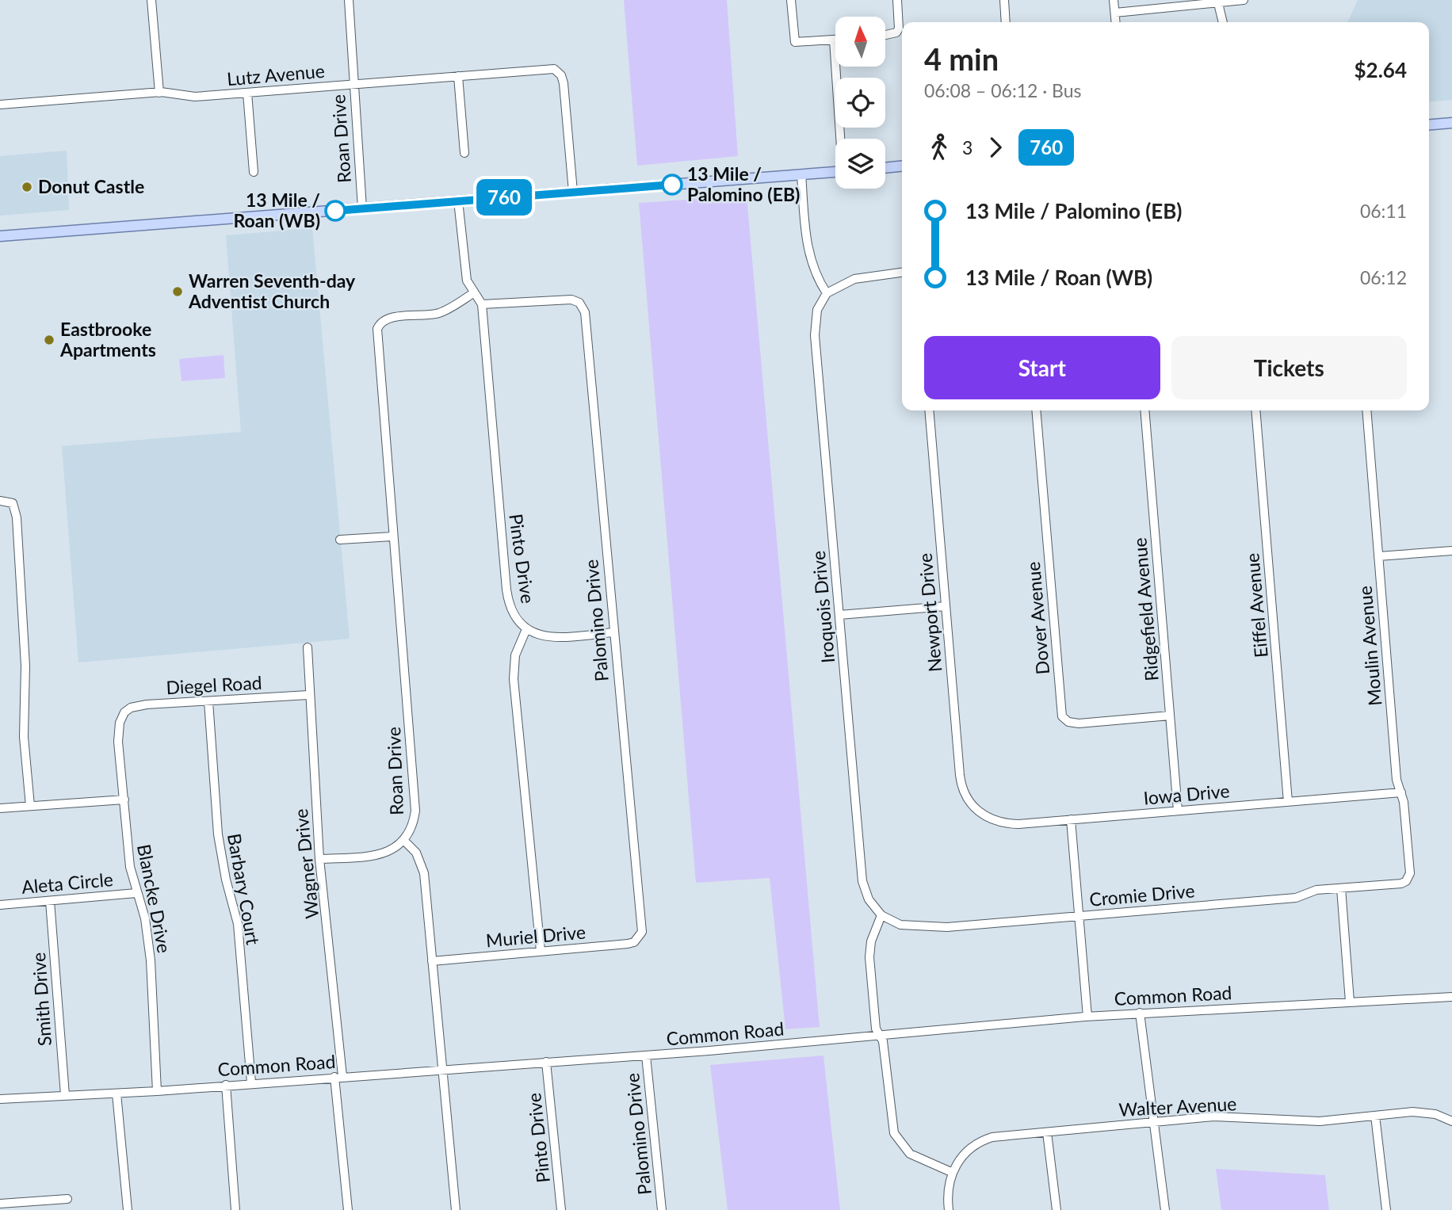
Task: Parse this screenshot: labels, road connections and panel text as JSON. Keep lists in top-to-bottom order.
{
  "streets": {
    "street": [
      "Lutz Avenue",
      "Roan Drive",
      "Pinto Drive",
      "Eiffel Avenue",
      "Iroquois Drive",
      "Ridgefield Avenue",
      "Newport Drive",
      "Dover Avenue",
      "Palomino Drive",
      "Moulin Avenue",
      "Diegel Road",
      "Iowa Drive",
      "Wagner Drive",
      "Aleta Circle",
      "Barbary Court",
      "Cromie Drive",
      "Blancke Drive",
      "Muriel Drive",
      "Common Road",
      "Smith Drive",
      "Walter Avenue"
    ]
  },
  "crossings": [
    ["Lutz Avenue", "Roan Drive"],
    ["Roan Drive", "Muriel Drive"],
    ["Roan Drive", "Common Road"],
    ["Pinto Drive", "Palomino Drive"],
    ["Pinto Drive", "Muriel Drive"],
    ["Pinto Drive", "Common Road"],
    ["Eiffel Avenue", "Iowa Drive"],
    ["Iroquois Drive", "Cromie Drive"],
    ["Ridgefield Avenue", "Dover Avenue"],
    ["Ridgefield Avenue", "Iowa Drive"],
    ["Newport Drive", "Iowa Drive"],
    ["Palomino Drive", "Muriel Drive"],
    ["Palomino Drive", "Common Road"],
    ["Moulin Avenue", "Iowa Drive"],
    ["Moulin Avenue", "Cromie Drive"],
    ["Diegel Road", "Wagner Drive"],
    ["Diegel Road", "Barbary Court"],
    ["Diegel Road", "Blancke Drive"],
    ["Wagner Drive", "Common Road"],
    ["Aleta Circle", "Blancke Drive"],
    ["Aleta Circle", "Smith Drive"],
    ["Barbary Court", "Common Road"],
    ["Blancke Drive", "Common Road"],
    ["Common Road", "Smith Drive"]
  ],
  "places": [
    "13 Mile / Palomino (EB)",
    "Donut Castle",
    "13 Mile / Roan (WB)",
    "Warren Seventh-day Adventist Church",
    "Eastbrooke Apartments"
  ],
  "lines": ["bus line 760"],
  "north": "top",
  "page": {
    "on_map": "760",
    "heading": ["4 min", "06:08 – 06:12 · Bus", "$2.64"],
    "legs": ["3", "760"],
    "list": [
      {
        "name": "13 Mile / Palomino (EB)",
        "value": "06:11"
      },
      {
        "name": "13 Mile / Roan (WB)",
        "value": "06:12"
      }
    ],
    "buttons": ["Start", "Tickets"]
  }
}
